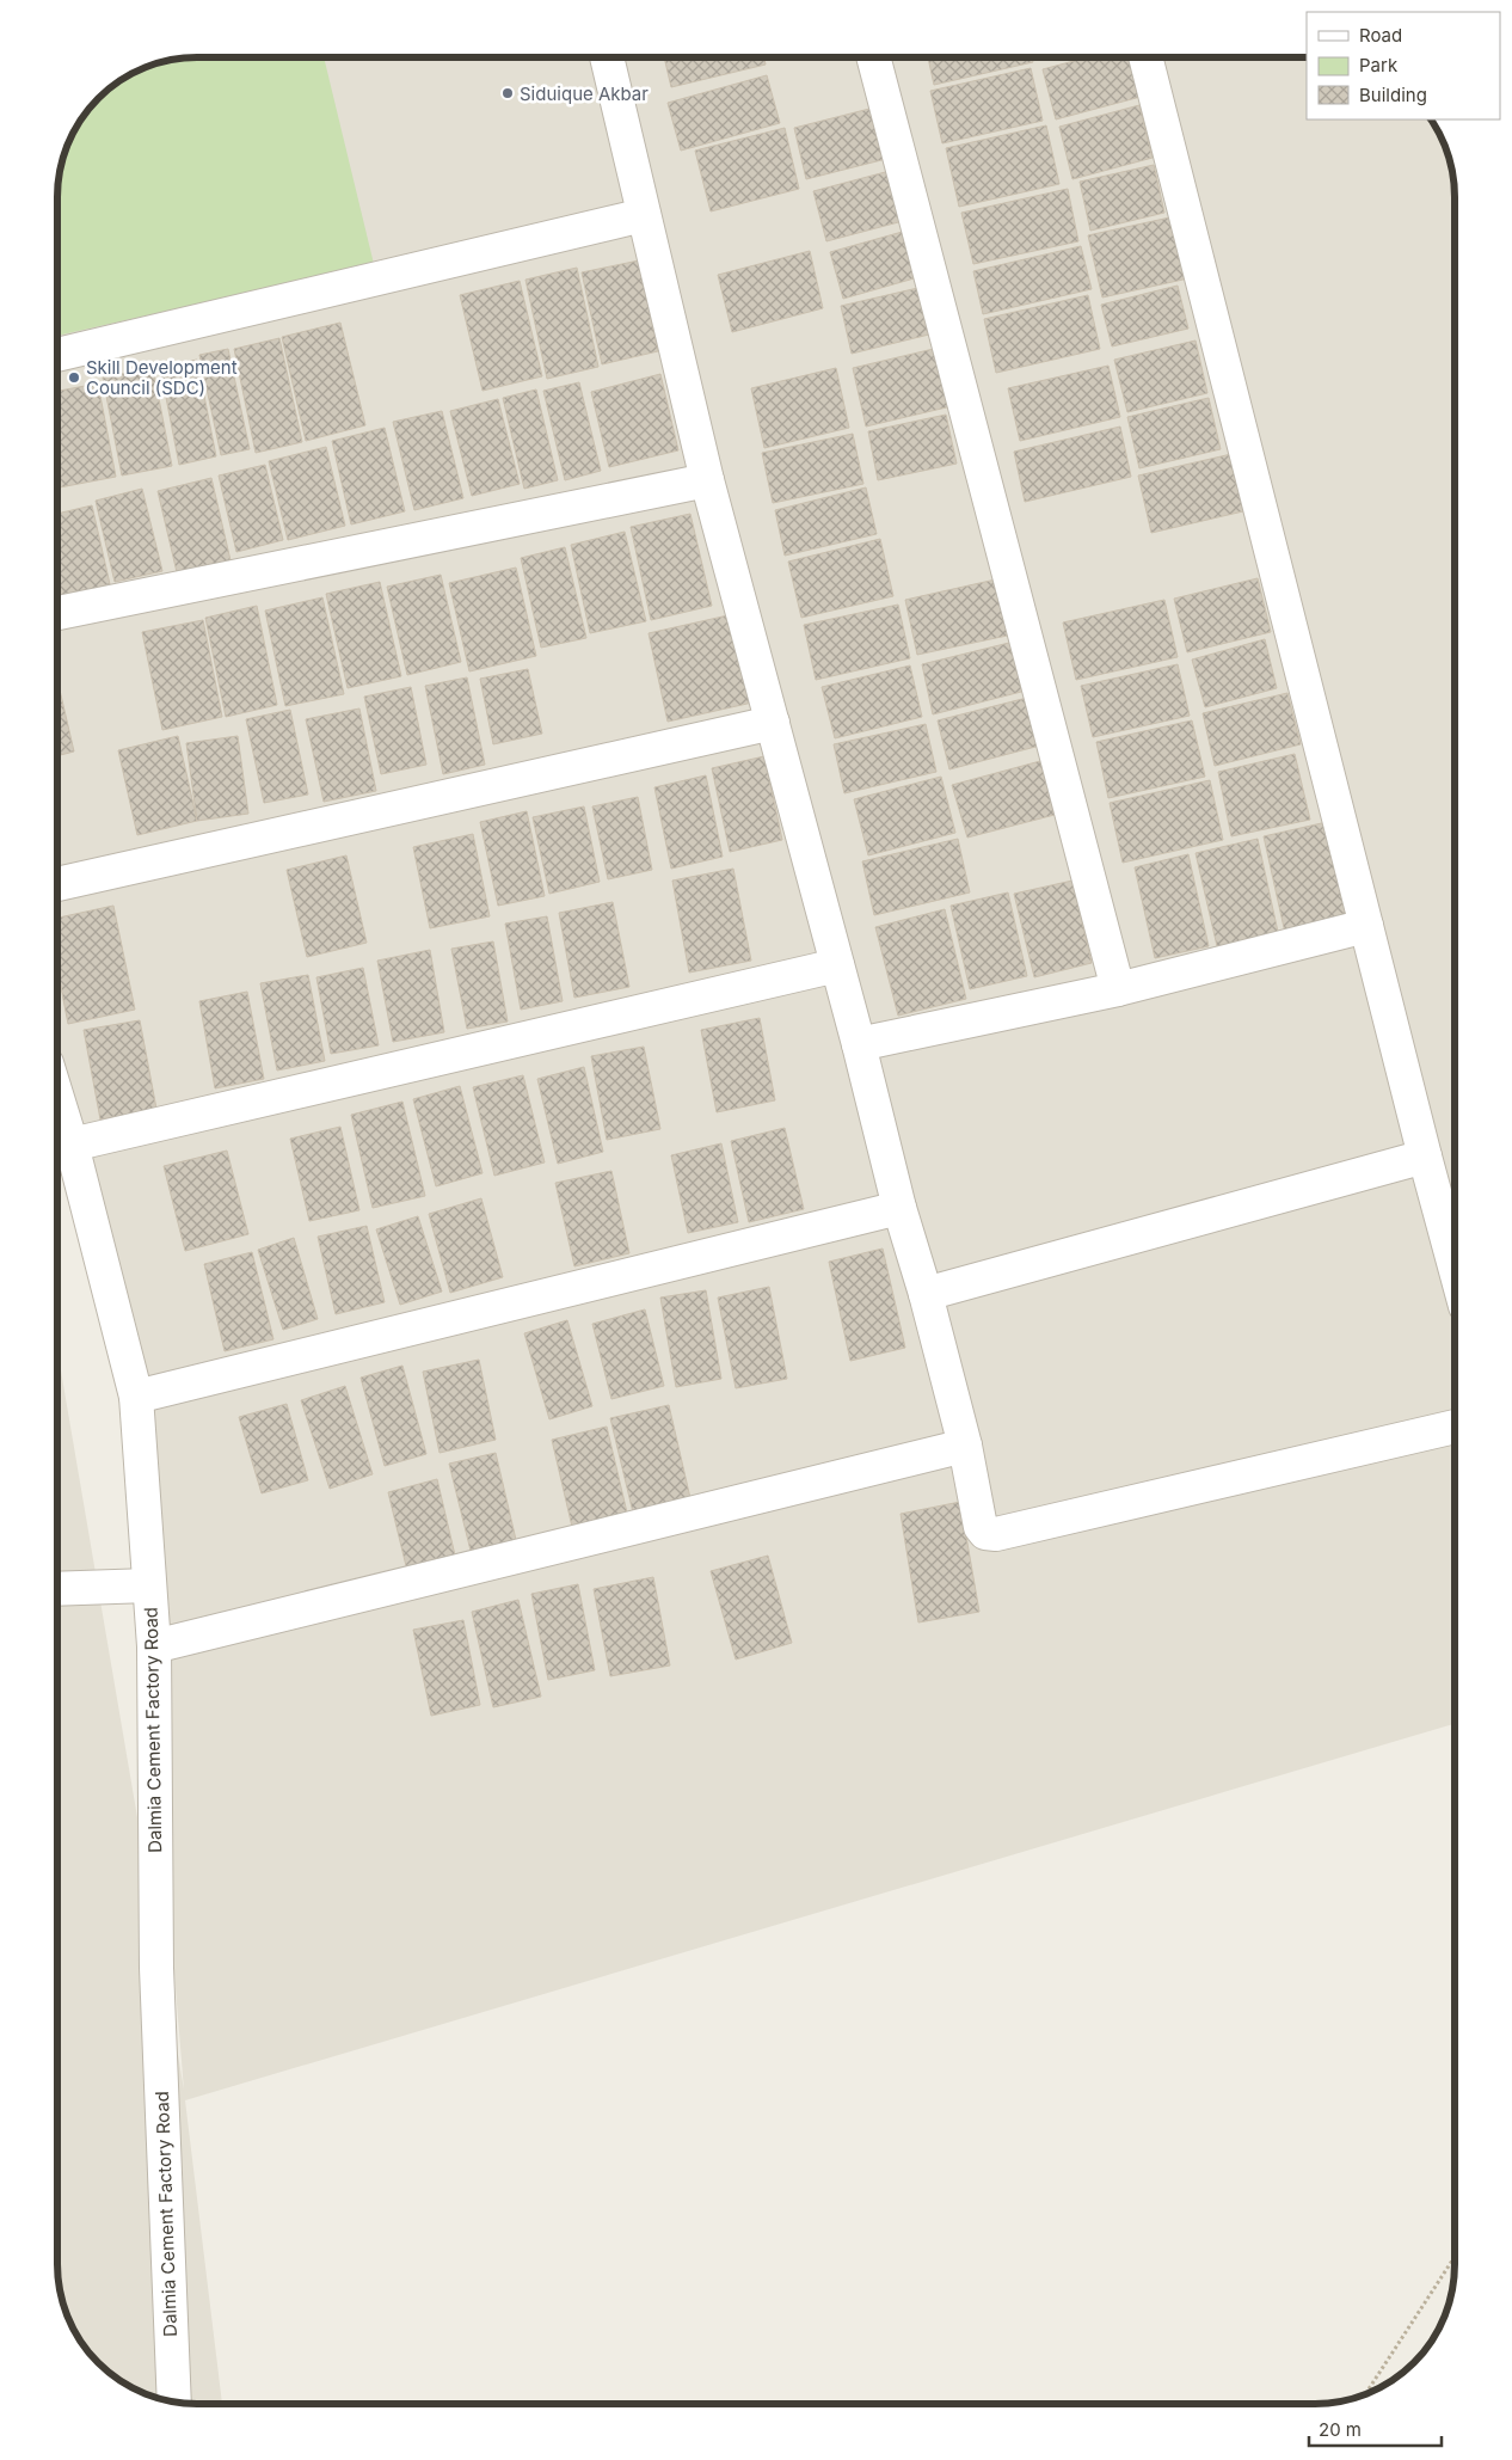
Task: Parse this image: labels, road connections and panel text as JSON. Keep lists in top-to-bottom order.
{
  "streets": {
    "street": ["Dalmia Cement Factory Road"]
  },
  "places": ["Siduique Akbar", "Skill Development Council (SDC)"],
  "legend": ["Road", "Park", "Building"],
  "scale_bar": "20 m"
}
